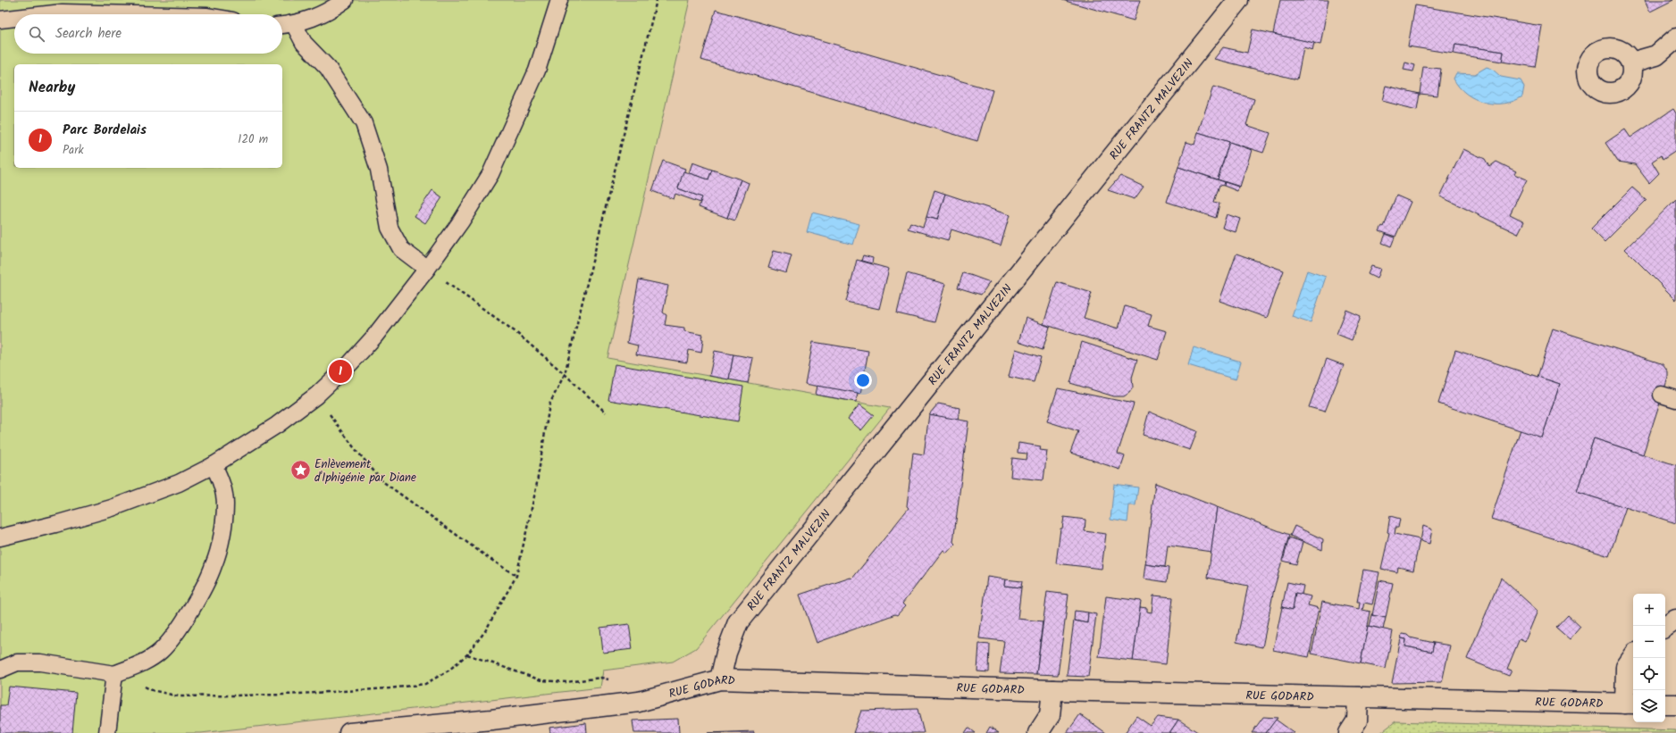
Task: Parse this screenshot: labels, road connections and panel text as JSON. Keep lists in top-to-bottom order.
{
  "streets": {
    "street": ["RUE FRANTZ MALVEZIN", "RUE GODARD"]
  },
  "crossings": [
    ["RUE FRANTZ MALVEZIN", "RUE GODARD"]
  ],
  "places": {
    "place": ["Enlèvement d'Iphigénie par Diane"]
  },
  "page": {
    "search": "Search here",
    "heading": "Nearby",
    "list": [
      {
        "mark": "1",
        "name": "Parc Bordelais",
        "note": "Park",
        "value": "120 m"
      }
    ],
    "pins": "1",
    "map_buttons": ["+", "−"]
  }
}
